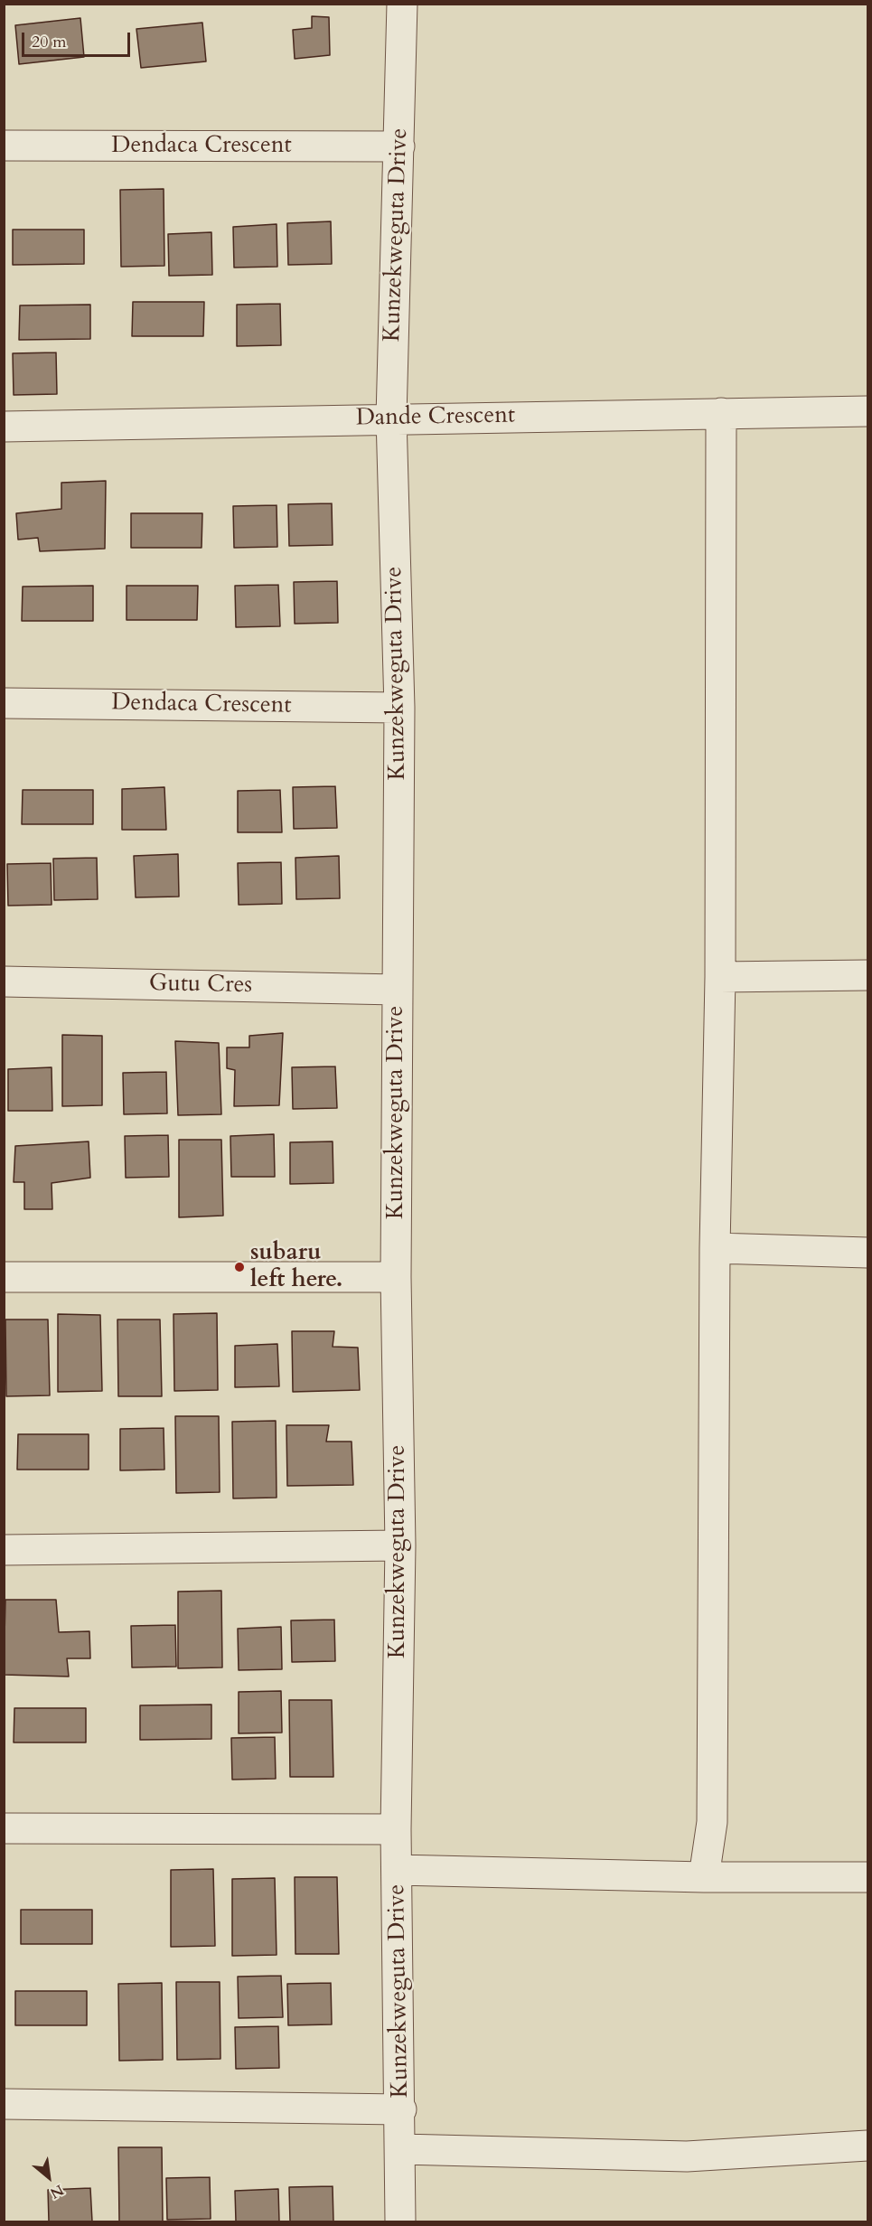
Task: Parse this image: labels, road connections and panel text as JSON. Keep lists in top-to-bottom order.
{
  "streets": {
    "street": [
      "Dendaca Crescent",
      "Kunzekweguta Drive",
      "Dande Crescent",
      "Gutu Cres"
    ]
  },
  "crossings": [
    ["Dendaca Crescent", "Kunzekweguta Drive"],
    ["Kunzekweguta Drive", "Dande Crescent"],
    ["Kunzekweguta Drive", "Gutu Cres"]
  ],
  "places": ["subaru left here."],
  "scale_bar": "20 m",
  "north": "bottom right"
}
